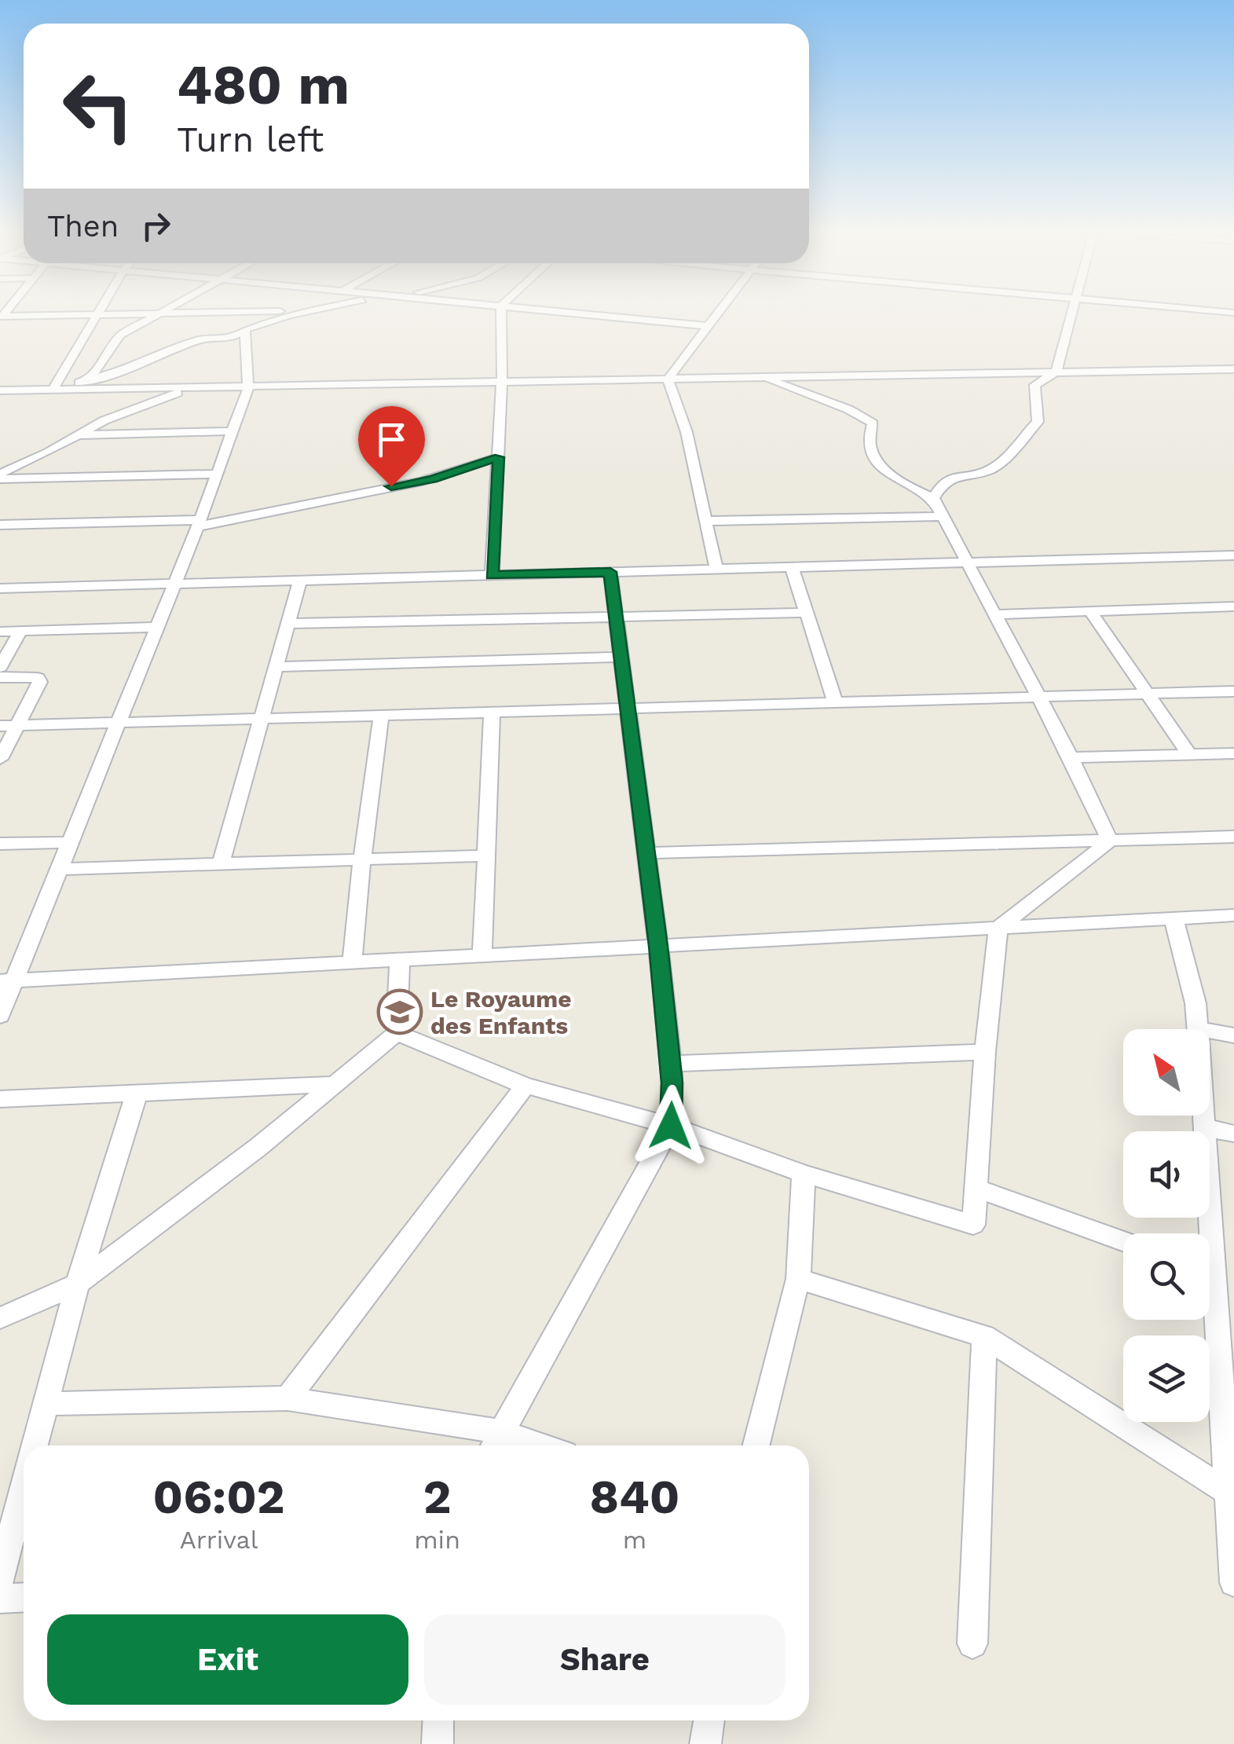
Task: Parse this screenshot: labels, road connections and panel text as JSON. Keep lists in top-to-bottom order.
{
  "places": {
    "school or university": ["Le Royaume des Enfants"]
  },
  "north": "top left",
  "page": {
    "turn": ["480 m", "Turn left"],
    "then": "Then",
    "eta": [
      "06:02",
      "Arrival",
      "2",
      "min",
      "840",
      "m"
    ],
    "buttons": ["Exit", "Share"]
  }
}
